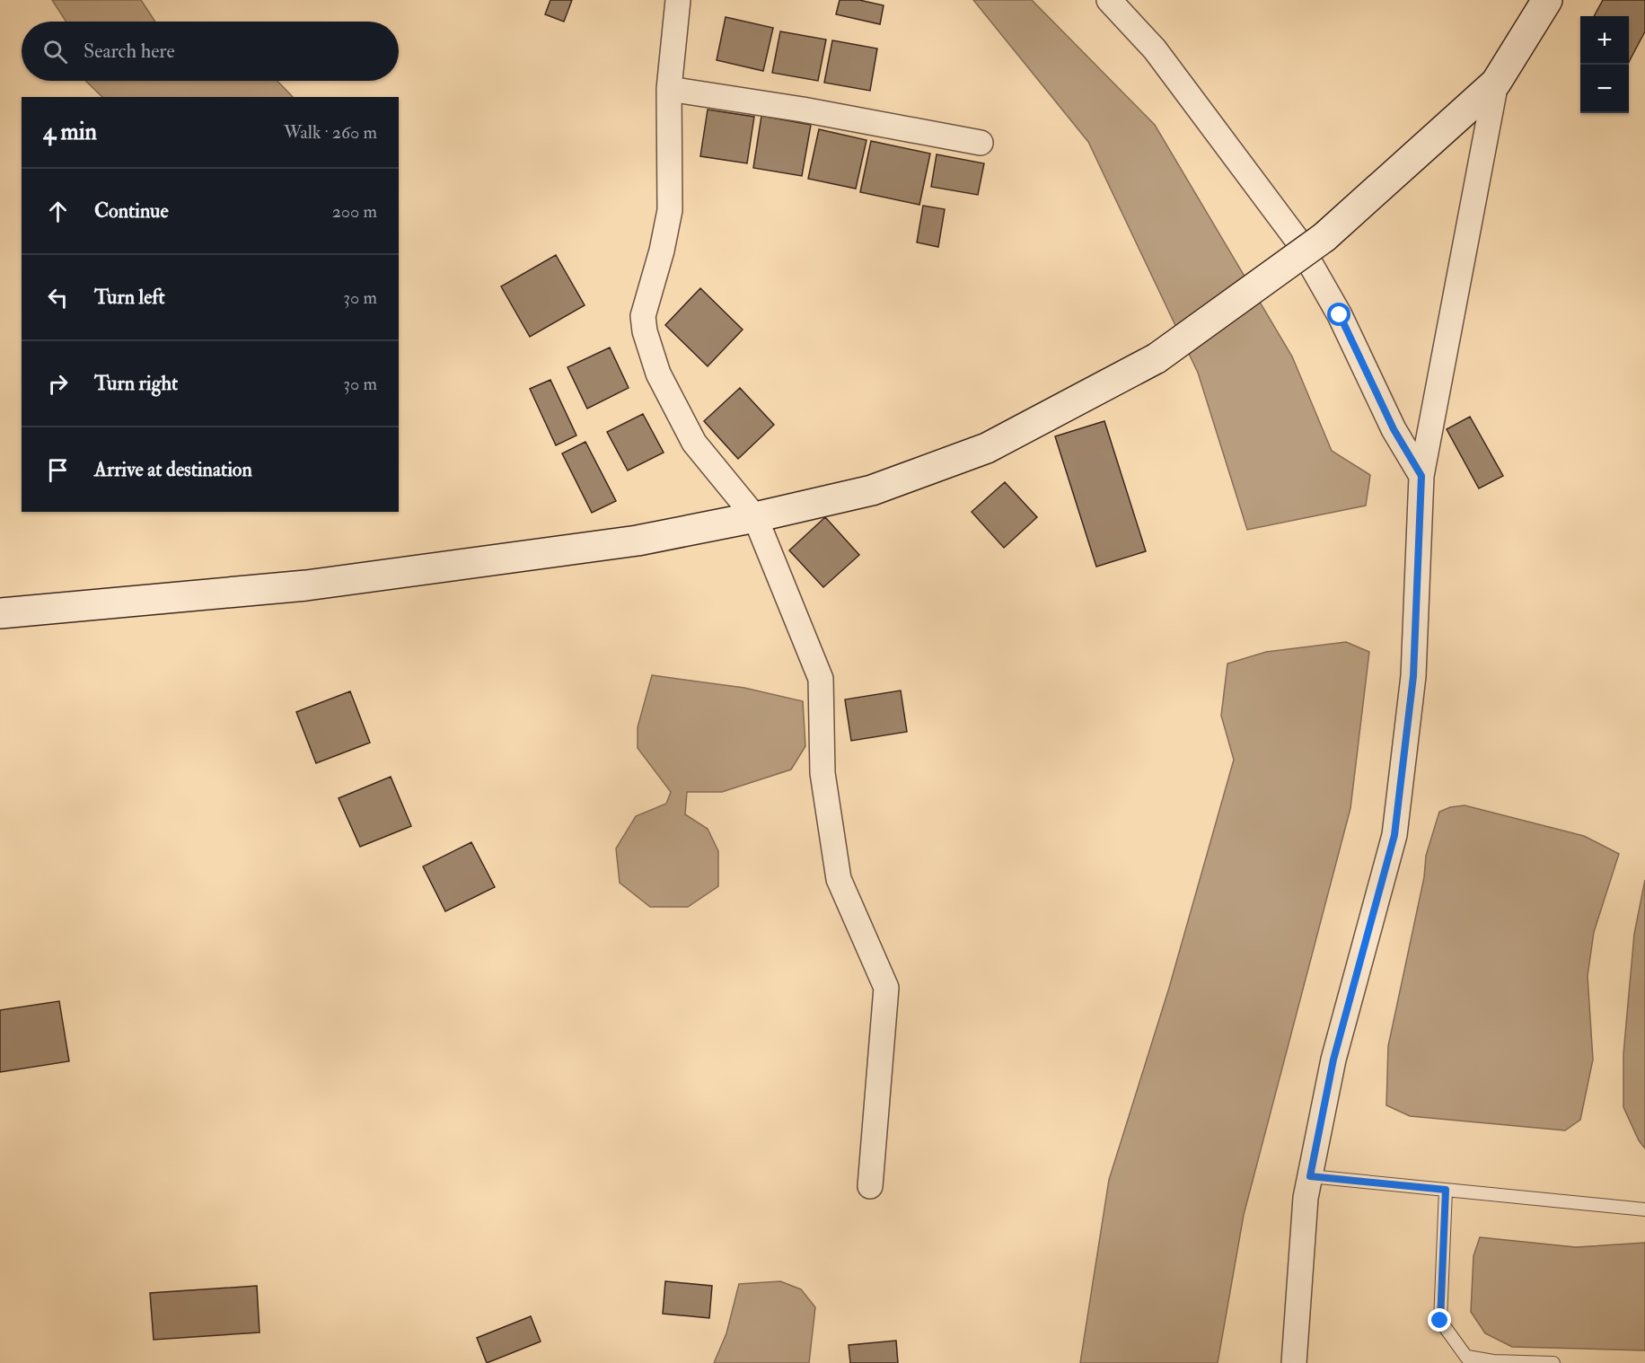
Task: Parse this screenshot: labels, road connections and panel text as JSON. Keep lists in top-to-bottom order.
{
  "page": {
    "map_buttons": ["+", "−"],
    "search": "Search here",
    "heading": ["4 min", "Walk · 260 m"],
    "list": [
      ["Continue", "200 m"],
      ["Turn left", "30 m"],
      ["Turn right", "30 m"],
      "Arrive at destination"
    ]
  }
}
